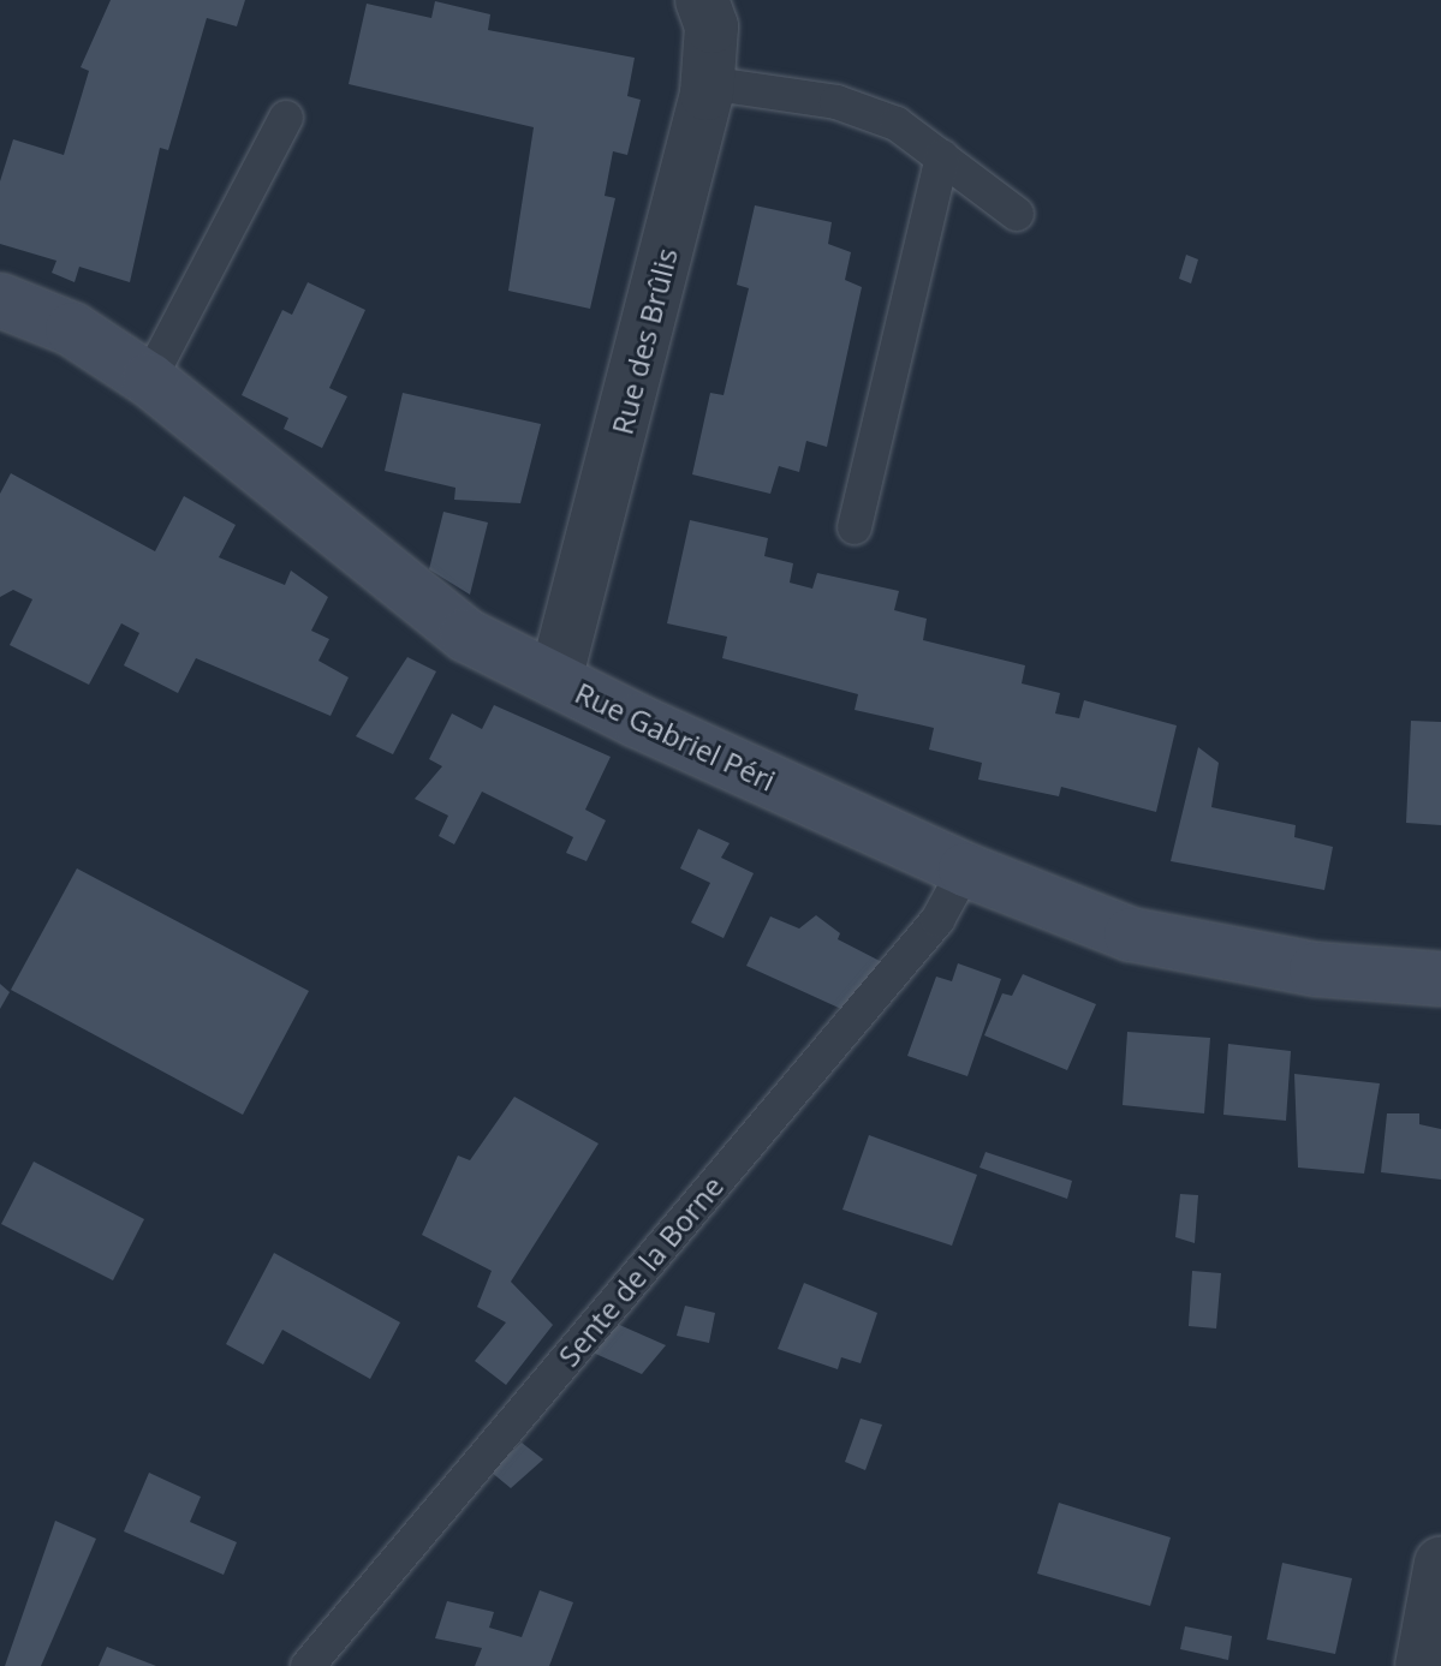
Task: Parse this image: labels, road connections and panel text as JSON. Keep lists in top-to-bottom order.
{
  "streets": {
    "street": ["Rue des Brûlis", "Rue Gabriel Péri"],
    "lane": ["Sente de la Borne"]
  },
  "crossings": [
    ["Rue des Brûlis", "Rue Gabriel Péri"],
    ["Rue Gabriel Péri", "Sente de la Borne"]
  ]
}
